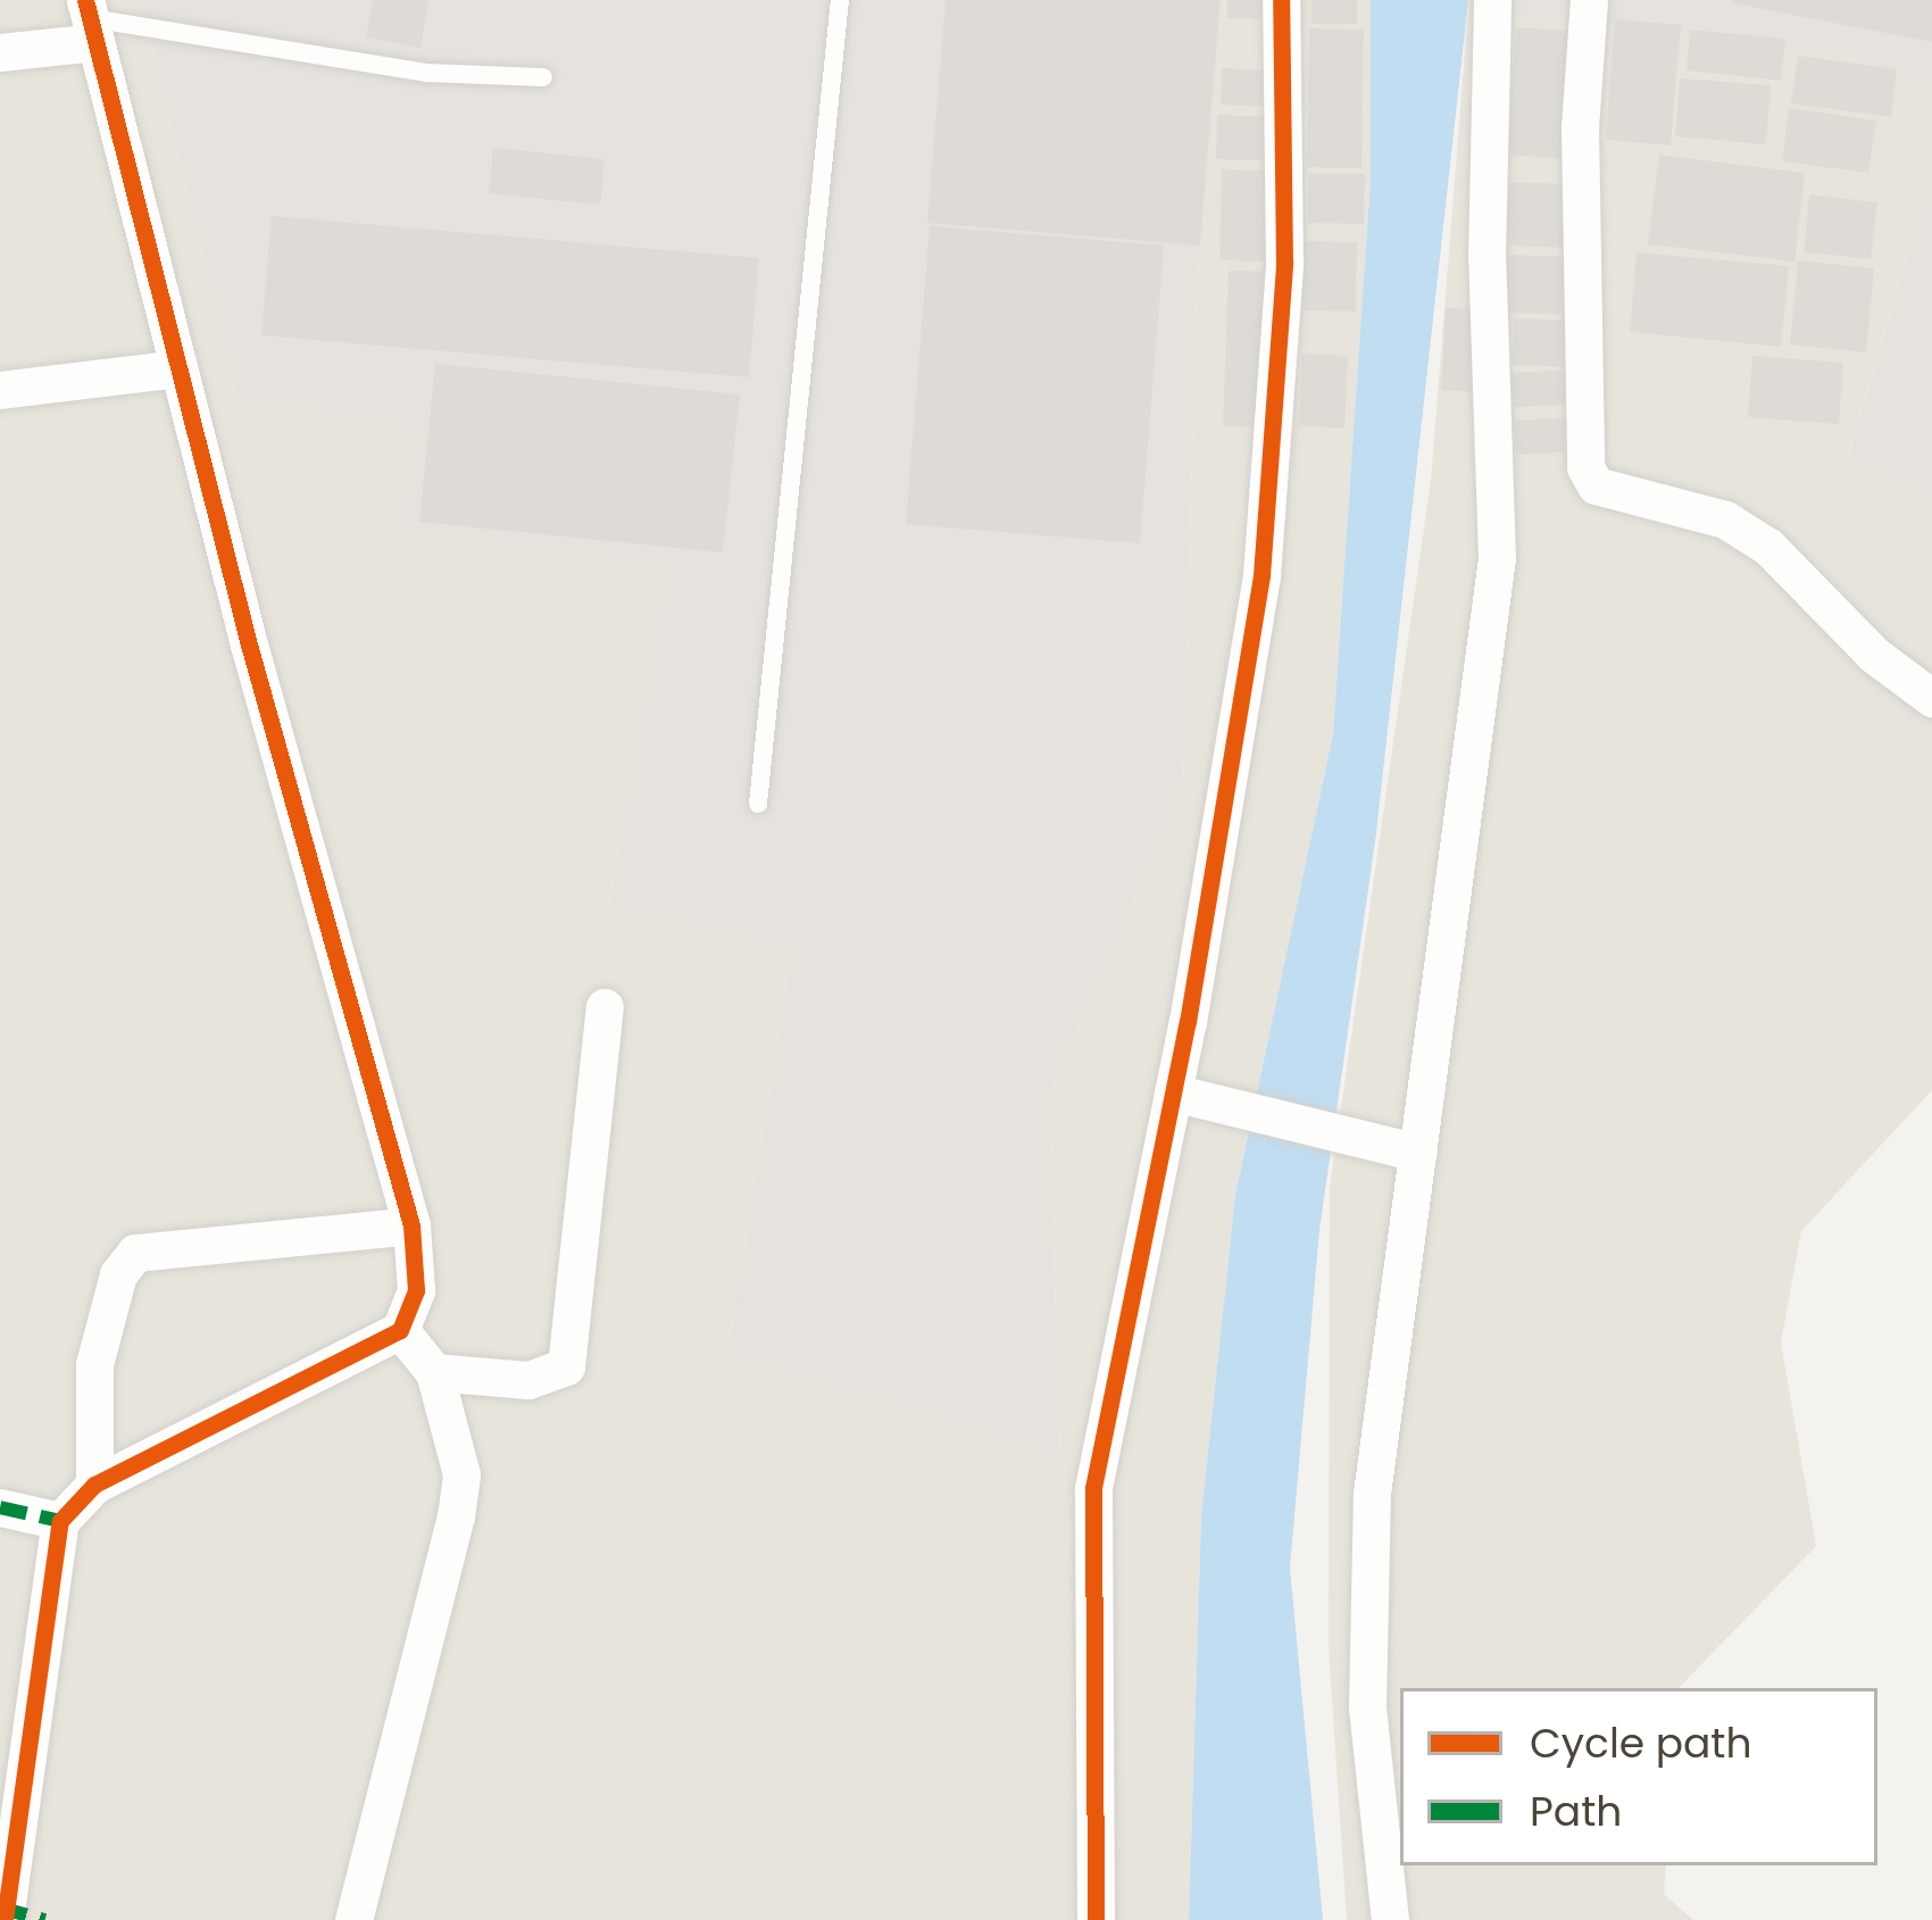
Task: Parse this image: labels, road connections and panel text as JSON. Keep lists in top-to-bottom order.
{
  "legend": ["Cycle path", "Path"]
}
